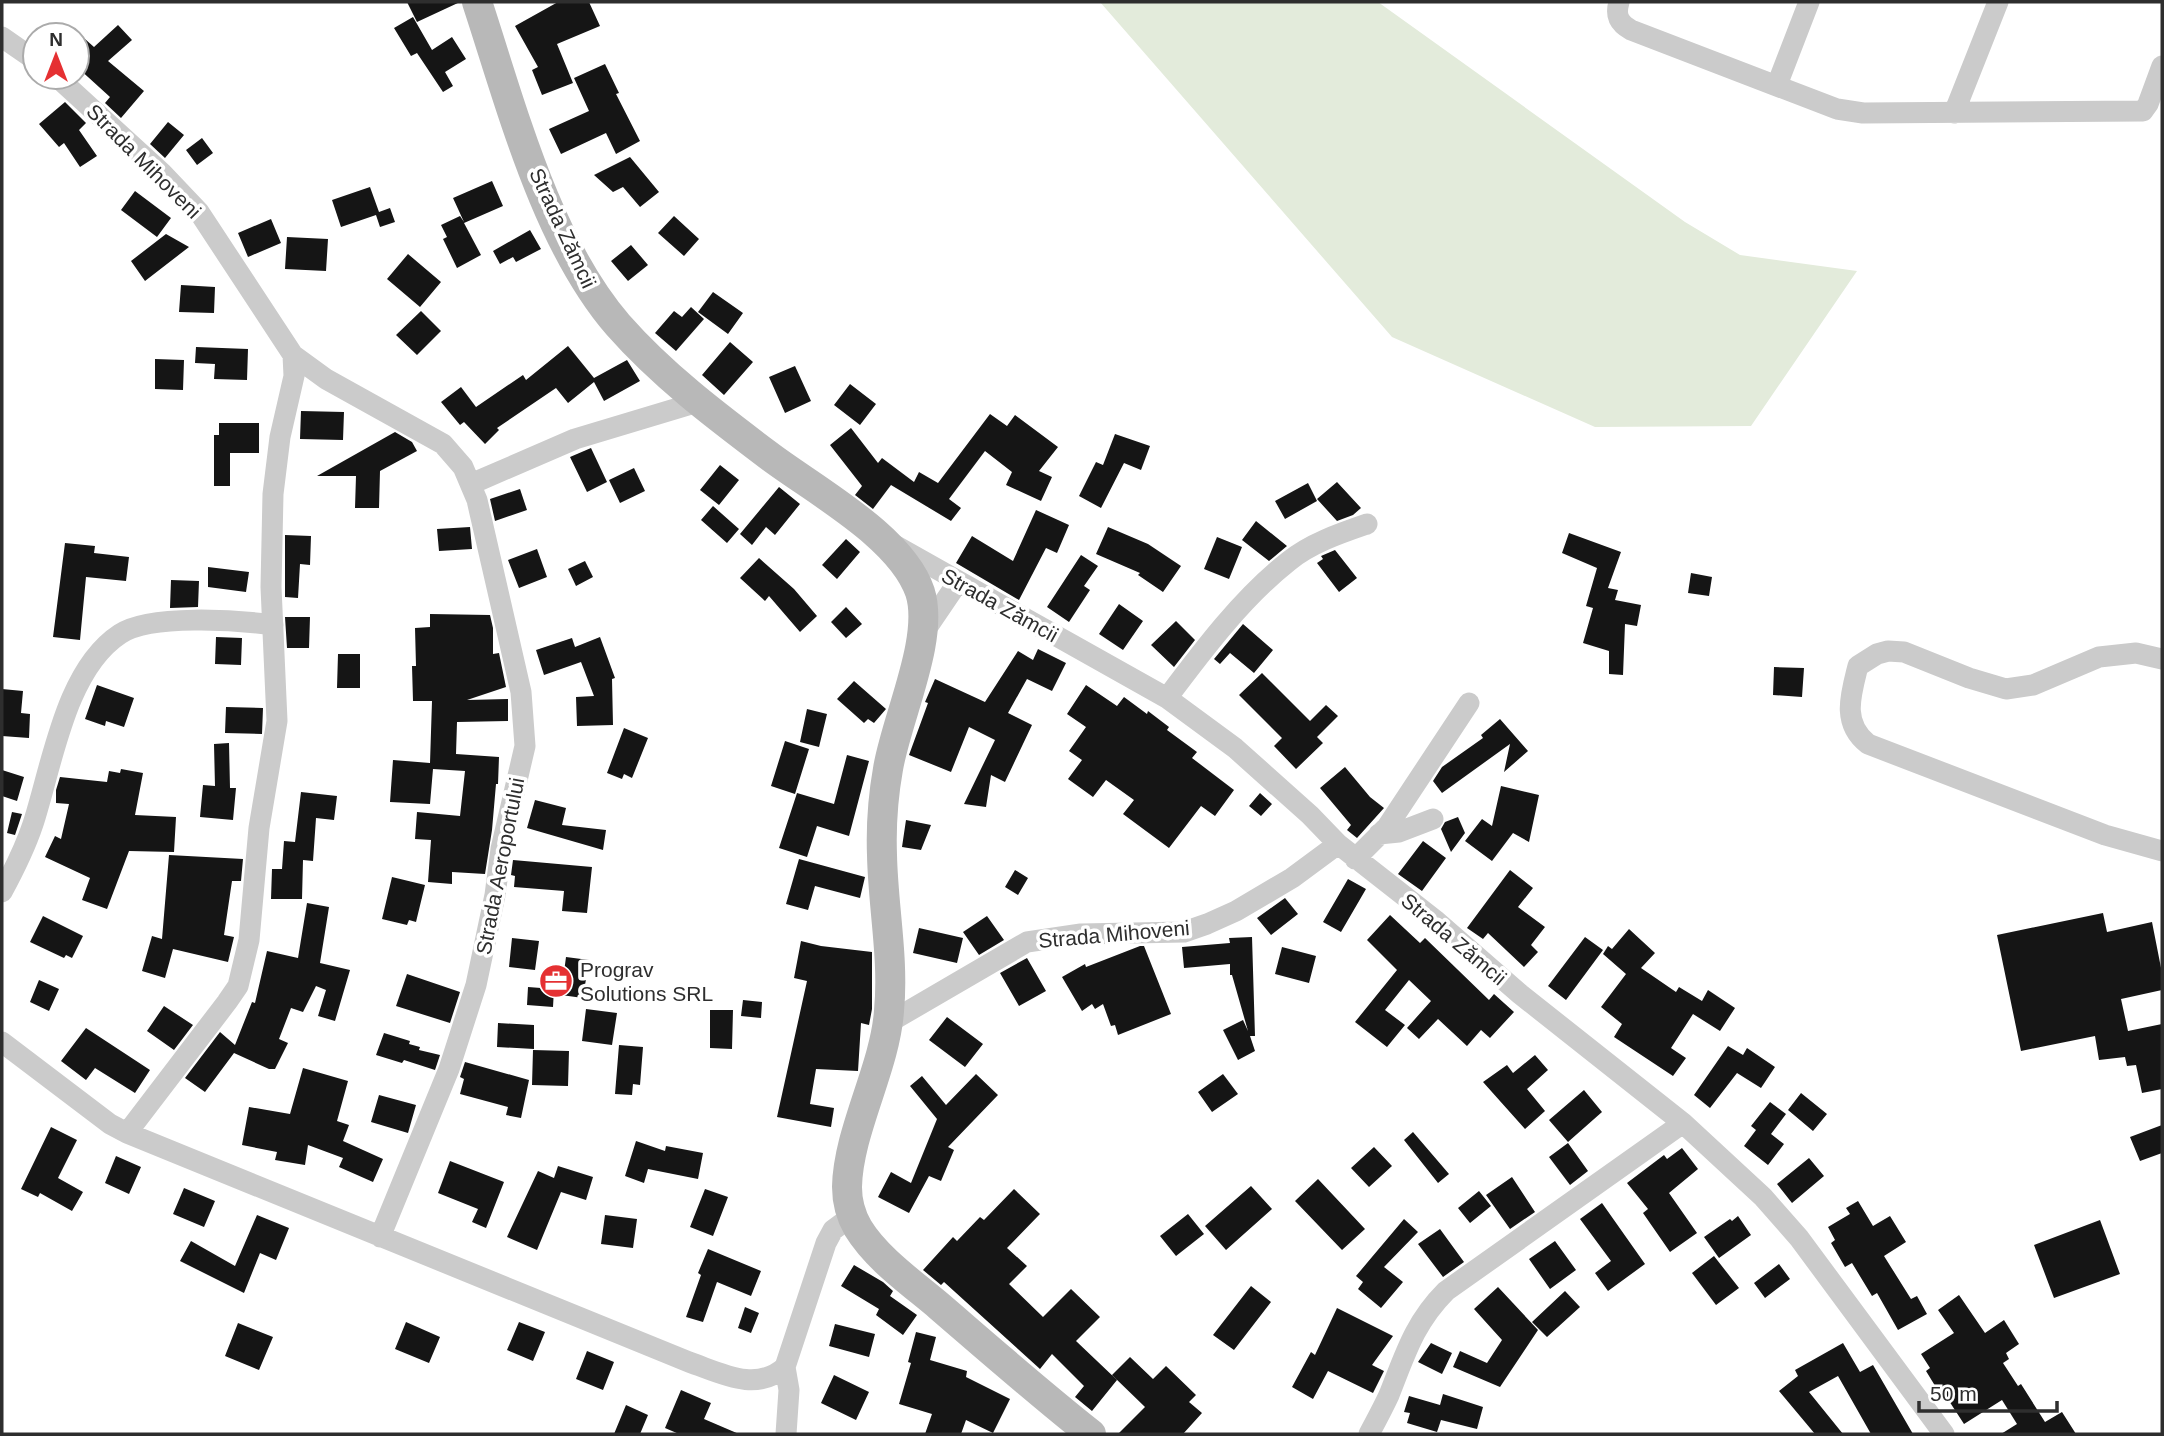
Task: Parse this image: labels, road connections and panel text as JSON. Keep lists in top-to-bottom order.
{
  "streets": {
    "main road": ["Strada Zămcii"],
    "street": ["Strada Mihoveni", "Strada Aeroportului"]
  },
  "crossings": [
    ["Strada Mihoveni", "Strada Zămcii"],
    ["Strada Mihoveni", "Strada Aeroportului"]
  ],
  "places": {
    "office": ["Prograv Solutions SRL"]
  },
  "scale_bar": "50 m",
  "north": "top"
}
